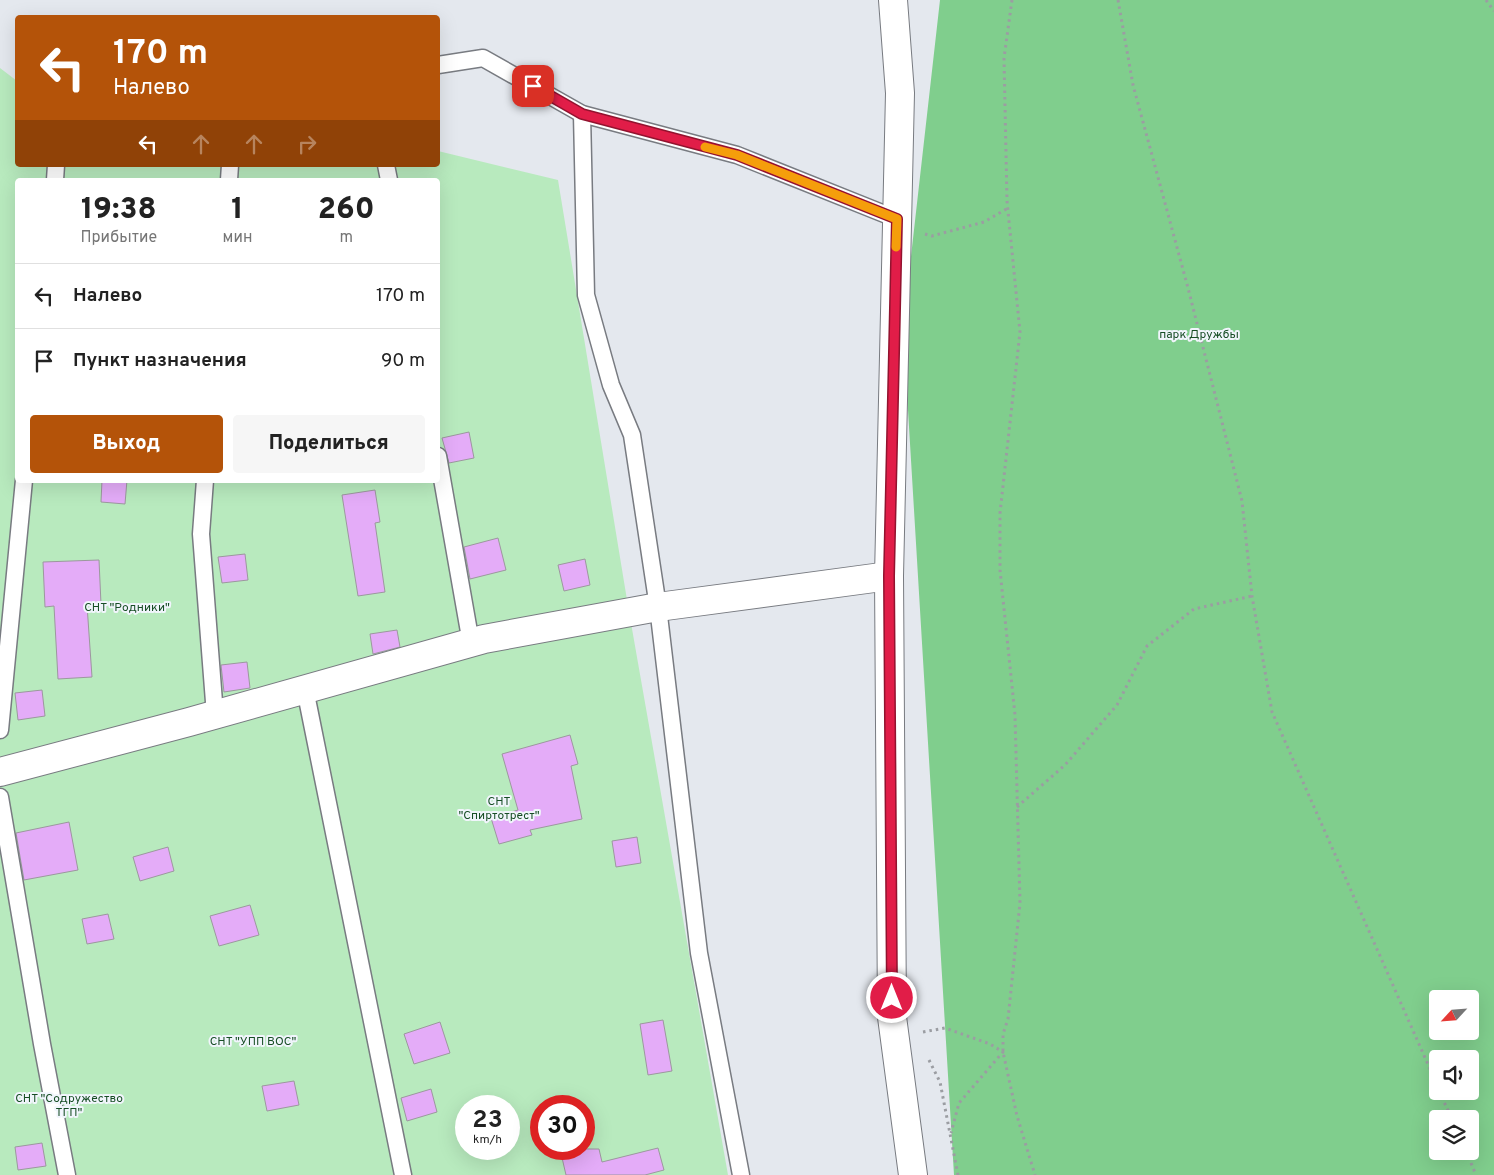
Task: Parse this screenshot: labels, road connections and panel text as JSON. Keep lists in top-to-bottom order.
{
  "parks": [
    "парк Дружбы",
    "СНТ \"Родники\"",
    "СНТ \"Спиртотрест\"",
    "СНТ \"УПП ВОС\"",
    "СНТ \"Содружество ТГП\""
  ],
  "north": "bottom left",
  "page": {
    "turn": ["170 m", "Налево"],
    "eta": [
      "19:38",
      "Прибытие",
      "1",
      "мин",
      "260",
      "m"
    ],
    "list": [
      {
        "name": "Налево",
        "value": "170 m"
      },
      {
        "name": "Пункт назначения",
        "value": "90 m"
      }
    ],
    "buttons": ["Выход", "Поделиться"],
    "speed": "23 km/h",
    "limit": "30"
  }
}
